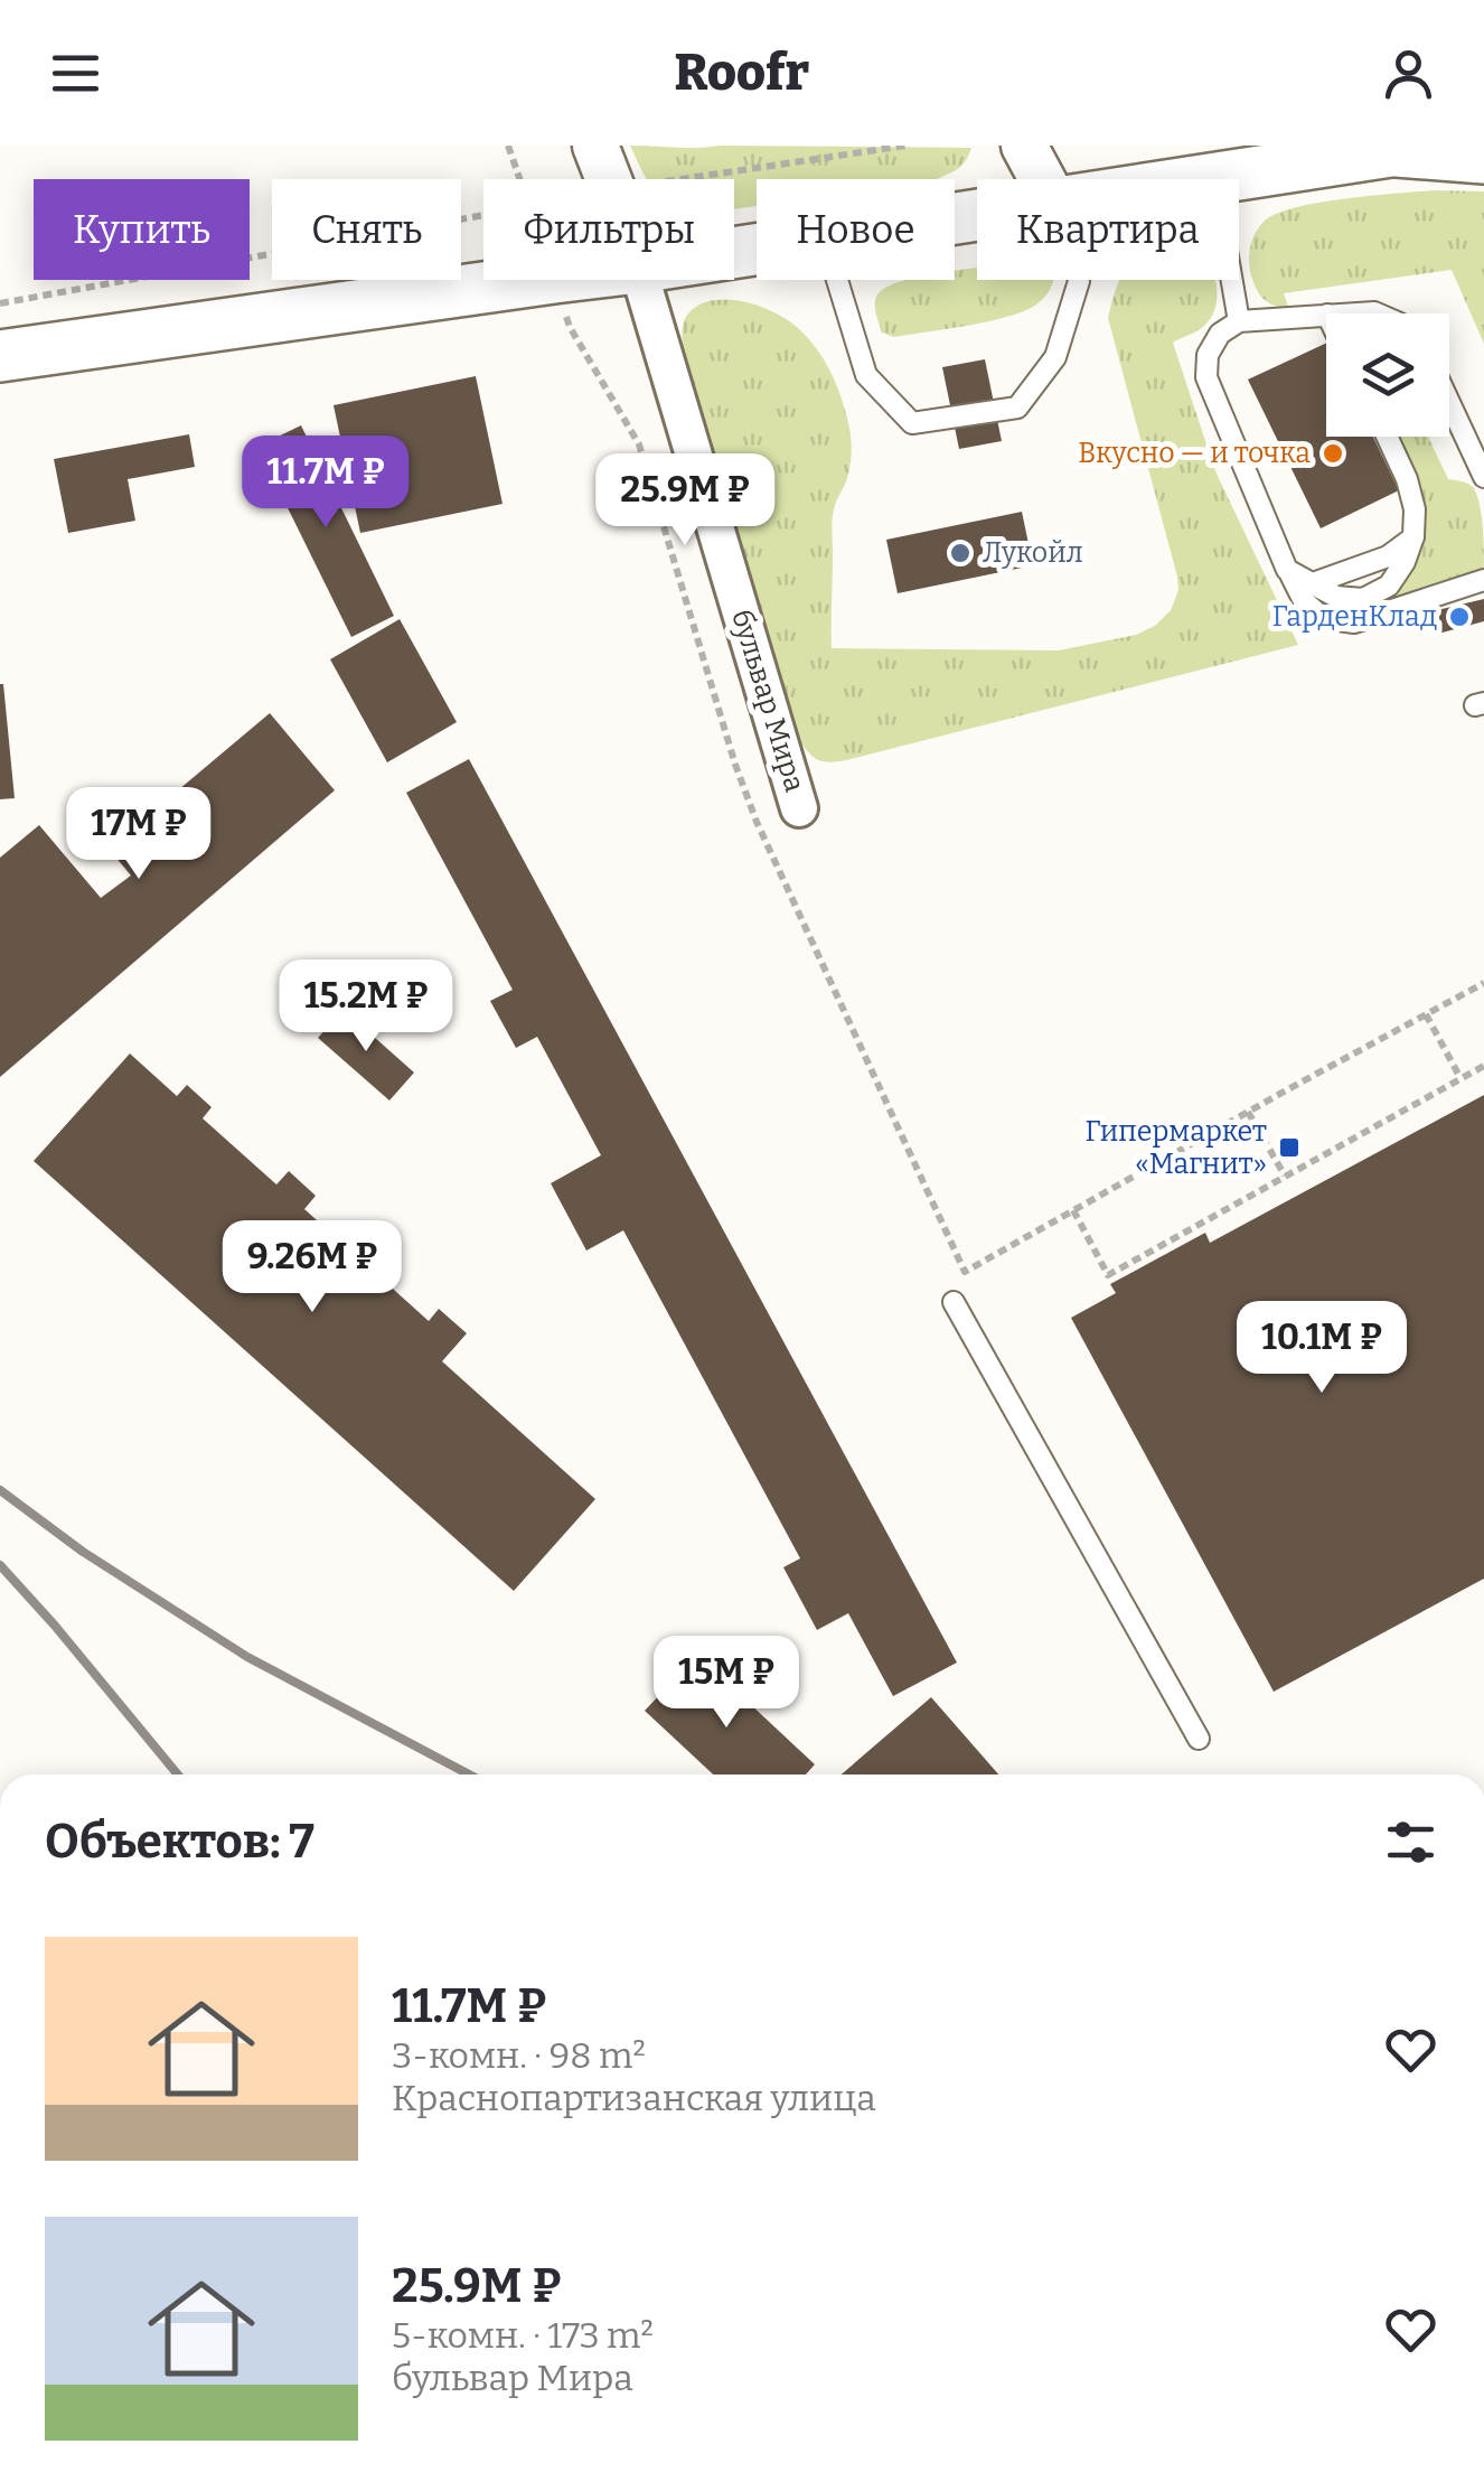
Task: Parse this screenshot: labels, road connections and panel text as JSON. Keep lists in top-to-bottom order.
{
  "streets": {
    "street": ["бульвар Мира"]
  },
  "places": {
    "other": ["Вкусно — и точка", "Лукойл", "ГарденКлад"],
    "transit": ["Гипермаркет «Магнит»"]
  },
  "page": {
    "header": "Roofr",
    "chip": [
      "Купить",
      "Снять",
      "Фильтры",
      "Новое",
      "Квартира"
    ],
    "price": [
      "11.7M ₽",
      "25.9M ₽",
      "17M ₽",
      "15.2M ₽",
      "9.26M ₽",
      "10.1M ₽",
      "15M ₽"
    ],
    "heading": "Объектов: 7",
    "list": [
      {
        "name": "11.7M ₽",
        "note": "3-комн. · 98 m² · Краснопартизанская улица"
      },
      {
        "name": "25.9M ₽",
        "note": "5-комн. · 173 m² · бульвар Мира"
      }
    ]
  }
}
